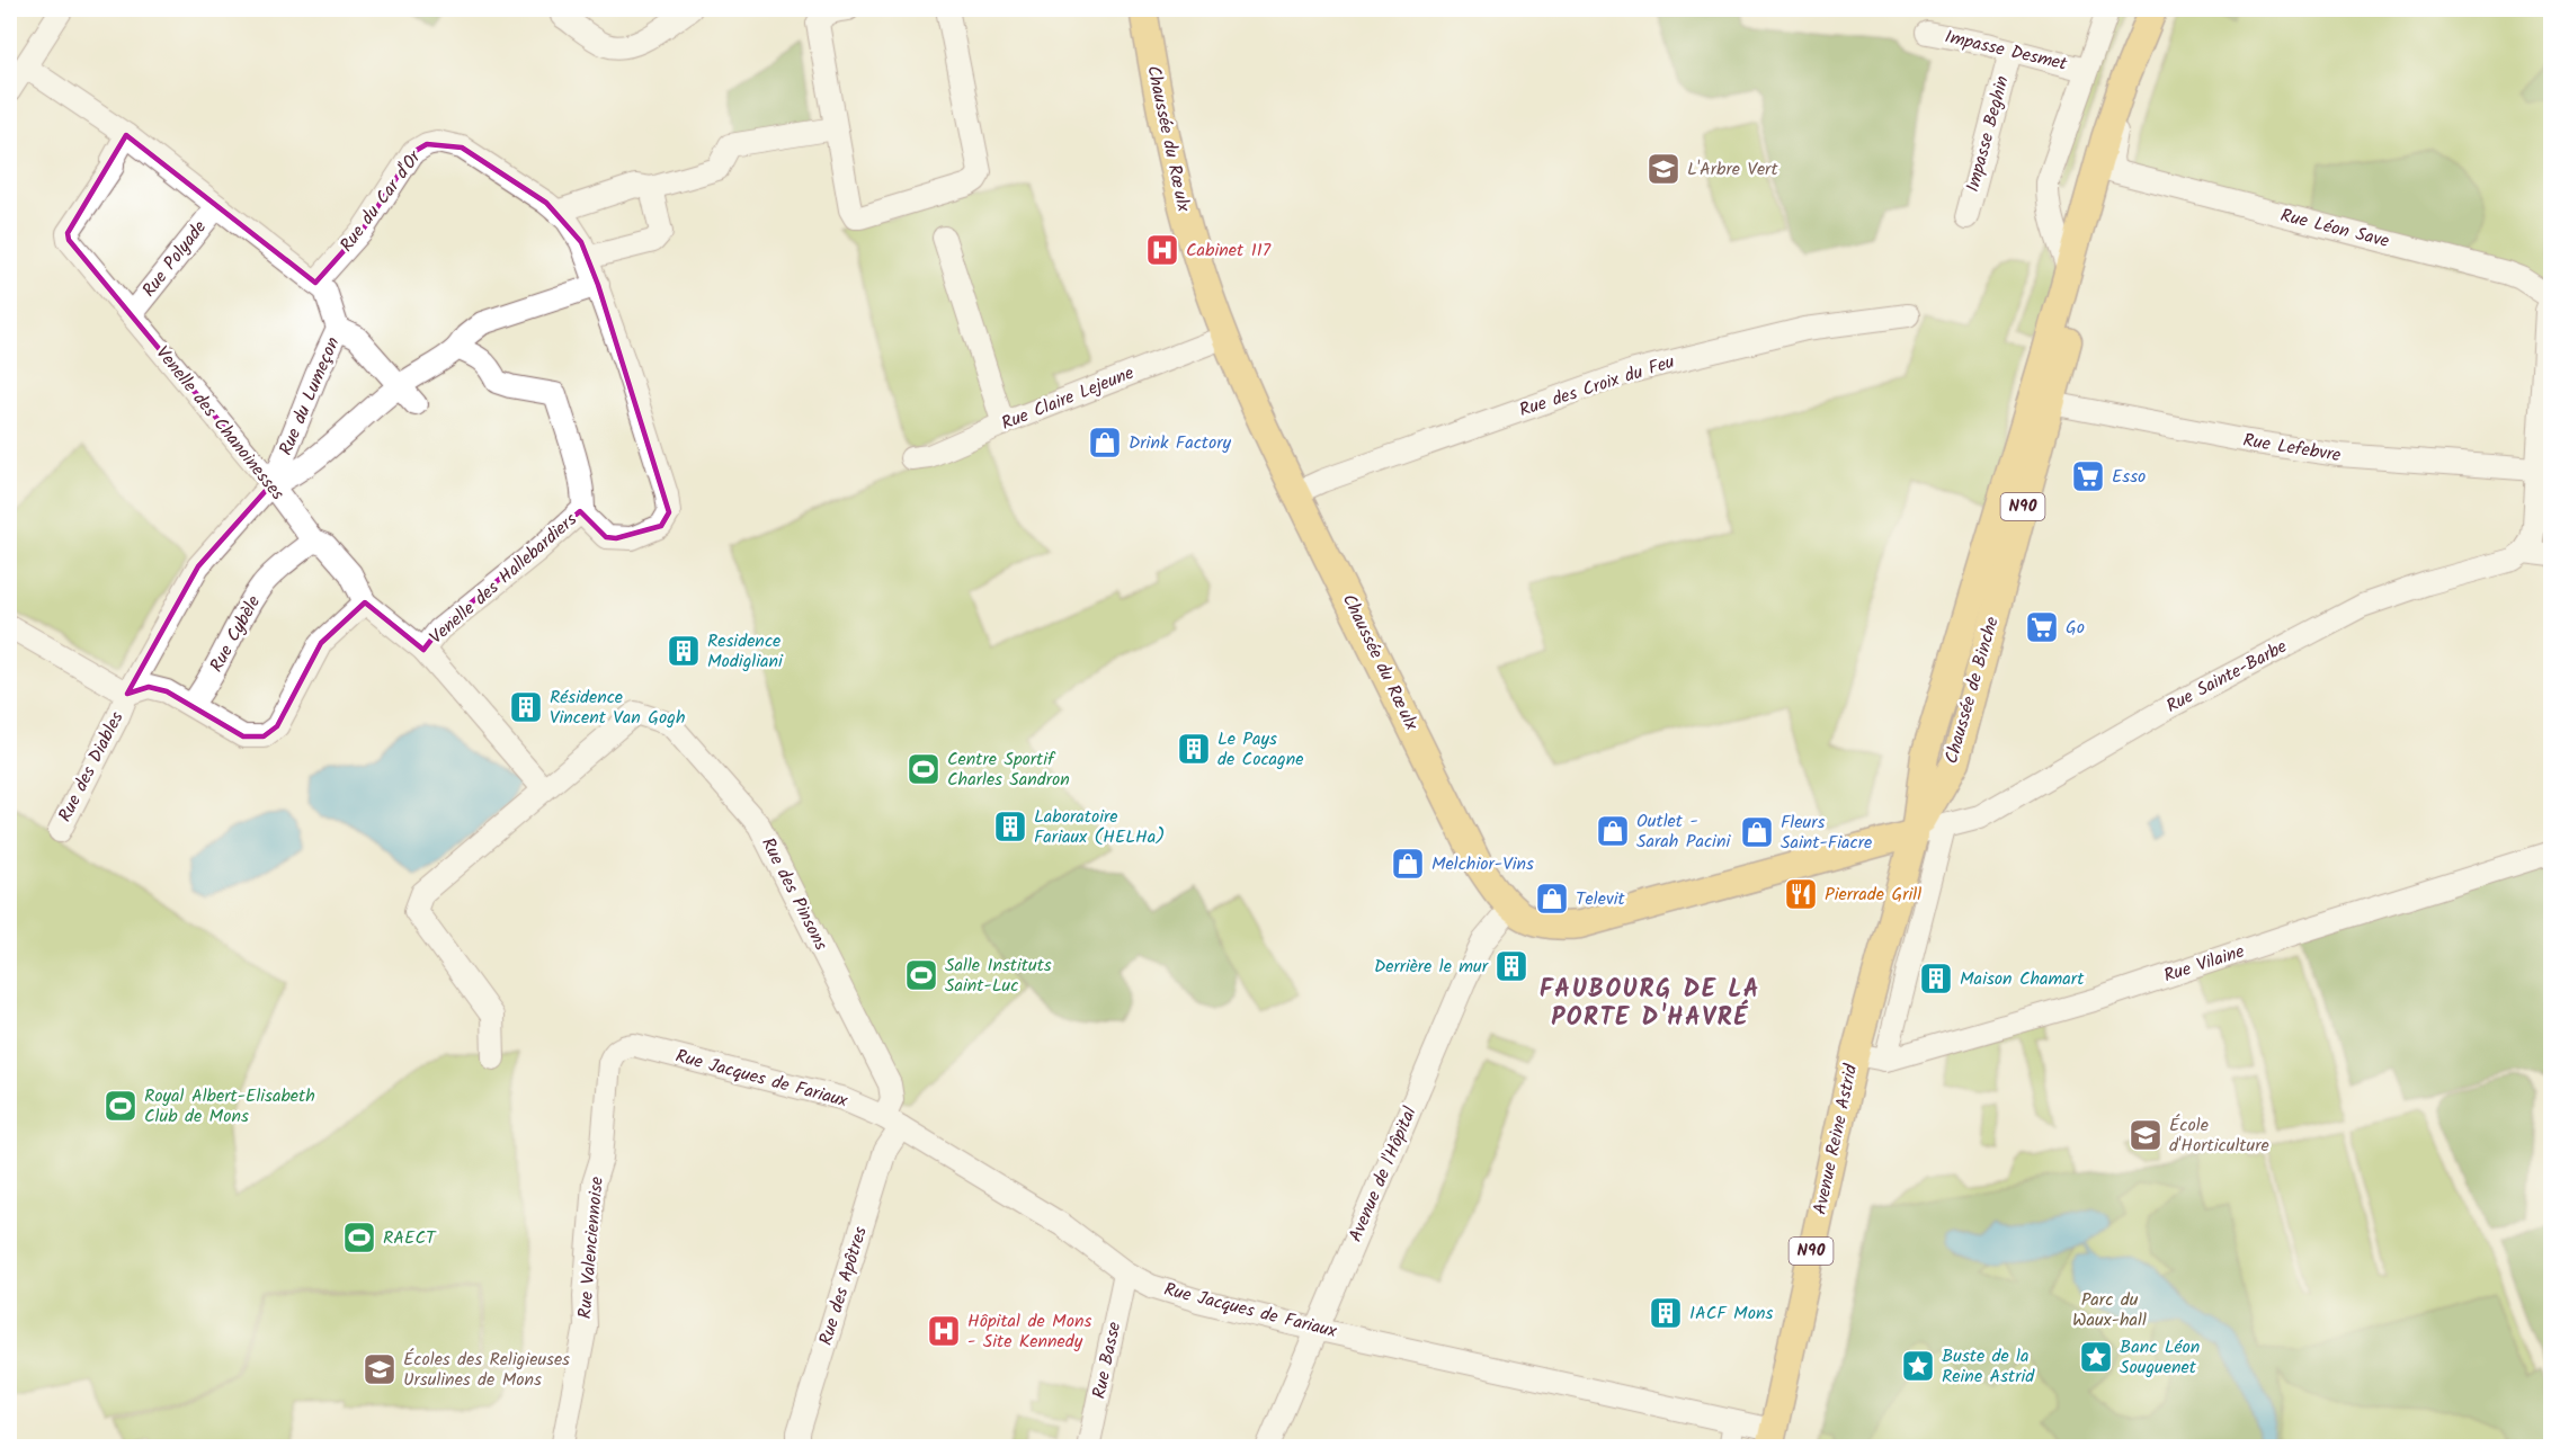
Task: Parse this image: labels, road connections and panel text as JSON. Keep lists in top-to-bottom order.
{
  "streets": {
    "main road": [
      "Chaussée du Rœulx",
      "N90",
      "Chaussée de Binche",
      "Avenue Reine Astrid"
    ],
    "street": [
      "Impasse Desmet",
      "Impasse Beghin",
      "Rue du Car d'Or",
      "Rue Léon Save",
      "Rue Polyade",
      "Rue des Croix du Feu",
      "Rue du Lumeçon",
      "Rue Claire Lejeune",
      "Venelle des Chanoinesses",
      "Rue Lefebvre",
      "Venelle des Hallebardiers",
      "Rue Cybèle",
      "Rue Sainte-Barbe",
      "Rue des Diables",
      "Rue des Pinsons",
      "Rue Vilaine",
      "Rue Jacques de Fariaux",
      "Avenue de l'Hôpital",
      "Rue Valenciennoise",
      "Rue des Apôtres",
      "Rue Basse"
    ]
  },
  "crossings": [
    ["Impasse Desmet", "Impasse Beghin"],
    ["Chaussée du Rœulx", "Rue des Croix du Feu"],
    ["Chaussée du Rœulx", "Rue Claire Lejeune"],
    ["Chaussée du Rœulx", "Rue Sainte-Barbe"],
    ["Chaussée du Rœulx", "Chaussée de Binche"],
    ["Chaussée du Rœulx", "Avenue Reine Astrid"],
    ["Chaussée du Rœulx", "Avenue de l'Hôpital"],
    ["Rue du Car d'Or", "Rue du Lumeçon"],
    ["Rue du Car d'Or", "Venelle des Hallebardiers"],
    ["Rue Léon Save", "Chaussée de Binche"],
    ["Rue Polyade", "Rue du Lumeçon"],
    ["Rue Polyade", "Venelle des Chanoinesses"],
    ["Rue du Lumeçon", "Venelle des Chanoinesses"],
    ["Rue du Lumeçon", "Rue des Diables"],
    ["Venelle des Chanoinesses", "Venelle des Hallebardiers"],
    ["Venelle des Chanoinesses", "Rue Cybèle"],
    ["Venelle des Chanoinesses", "Rue des Diables"],
    ["Venelle des Chanoinesses", "Rue des Pinsons"],
    ["Rue Lefebvre", "Chaussée de Binche"],
    ["Rue Cybèle", "Rue des Diables"],
    ["Rue Sainte-Barbe", "Chaussée de Binche"],
    ["Rue Sainte-Barbe", "Avenue Reine Astrid"],
    ["Chaussée de Binche", "Avenue Reine Astrid"],
    ["Rue des Pinsons", "Rue Jacques de Fariaux"],
    ["Rue des Pinsons", "Rue des Apôtres"],
    ["Rue Vilaine", "Avenue Reine Astrid"],
    ["Rue Jacques de Fariaux", "Avenue Reine Astrid"],
    ["Rue Jacques de Fariaux", "Avenue de l'Hôpital"],
    ["Rue Jacques de Fariaux", "Rue Valenciennoise"],
    ["Rue Jacques de Fariaux", "Rue des Apôtres"],
    ["Rue Jacques de Fariaux", "Rue Basse"]
  ],
  "districts": ["FAUBOURG DE LA PORTE D'HAVRÉ"],
  "parks": ["Parc du Waux-hall"],
  "places": {
    "school or university": ["L'Arbre Vert", "École d'Horticulture", "Écoles des Religieuses Ursulines de Mons"],
    "hospital": ["Cabinet 117", "Hôpital de Mons - Site Kennedy"],
    "shop": [
      "Drink Factory",
      "Outlet - Sarah Pacini",
      "Fleurs Saint-Fiacre",
      "Melchior-Vins",
      "Televit"
    ],
    "supermarket": ["Esso", "Go"],
    "building": [
      "Residence Modigliani",
      "Résidence Vincent Van Gogh",
      "Le Pays de Cocagne",
      "Laboratoire Fariaux (HELHa)",
      "Derrière le mur",
      "Maison Chamart",
      "IACF Mons"
    ],
    "sports": [
      "Centre Sportif Charles Sandron",
      "Salle Instituts Saint-Luc",
      "Royal Albert-Elisabeth Club de Mons",
      "RAECT"
    ],
    "restaurant": ["Pierrade Grill"],
    "place": ["Banc Léon Souguenet", "Buste de la Reine Astrid"]
  }
}
